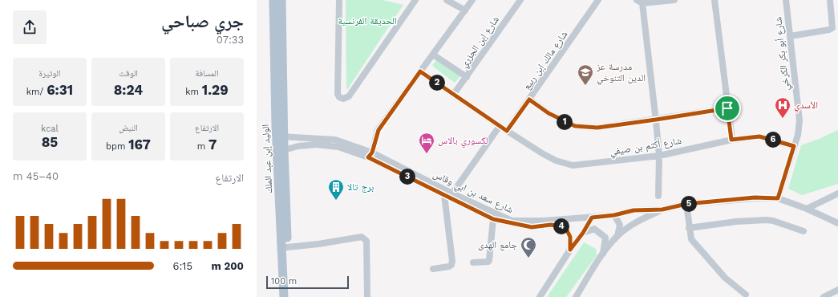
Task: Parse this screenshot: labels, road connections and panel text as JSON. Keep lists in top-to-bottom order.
{
  "streets": {
    "main road": ["الوليد إبن عبد الملك"],
    "street": [
      "شارع إبن الجزري",
      "شارع أبو بكر الكرخي",
      "شارع مالك إبن ربيع",
      "شارع أكثم بن صيفي",
      "شارع سعد بن ابي وقاس"
    ]
  },
  "crossings": [
    ["شارع إبن الجزري", "شارع أكثم بن صيفي"],
    ["شارع أبو بكر الكرخي", "شارع أكثم بن صيفي"],
    ["شارع أبو بكر الكرخي", "شارع سعد بن ابي وقاس"],
    ["شارع مالك إبن ربيع", "شارع أكثم بن صيفي"],
    ["الوليد إبن عبد الملك", "شارع سعد بن ابي وقاس"]
  ],
  "parks": ["الحديقة الفرنسية"],
  "places": {
    "school or university": ["مدرسة عز الدين التنوخي"],
    "hospital": ["الأسدي"],
    "hotel": ["لكسوري بالاس"],
    "building": ["برج تالا"],
    "mosque": ["جامع الهدى"]
  },
  "scale_bar": "100 m",
  "page": {
    "heading": ["جري صباحي", "07:33"],
    "stats": [
      ["المسافة", "1.29 km"],
      ["الوقت", "8:24"],
      ["الوتيرة", "6:31 /km"],
      ["الارتفاع", "7 m"],
      ["النبض", "167 bpm"],
      ["kcal", "85"]
    ],
    "pins": [
      "2",
      "1",
      "6",
      "3",
      "5",
      "4"
    ],
    "chart": ["الارتفاع", "40–45 m"],
    "list": [
      {
        "name": "200 m",
        "note": "6:15"
      }
    ],
    "scale": "100 m"
  }
}
